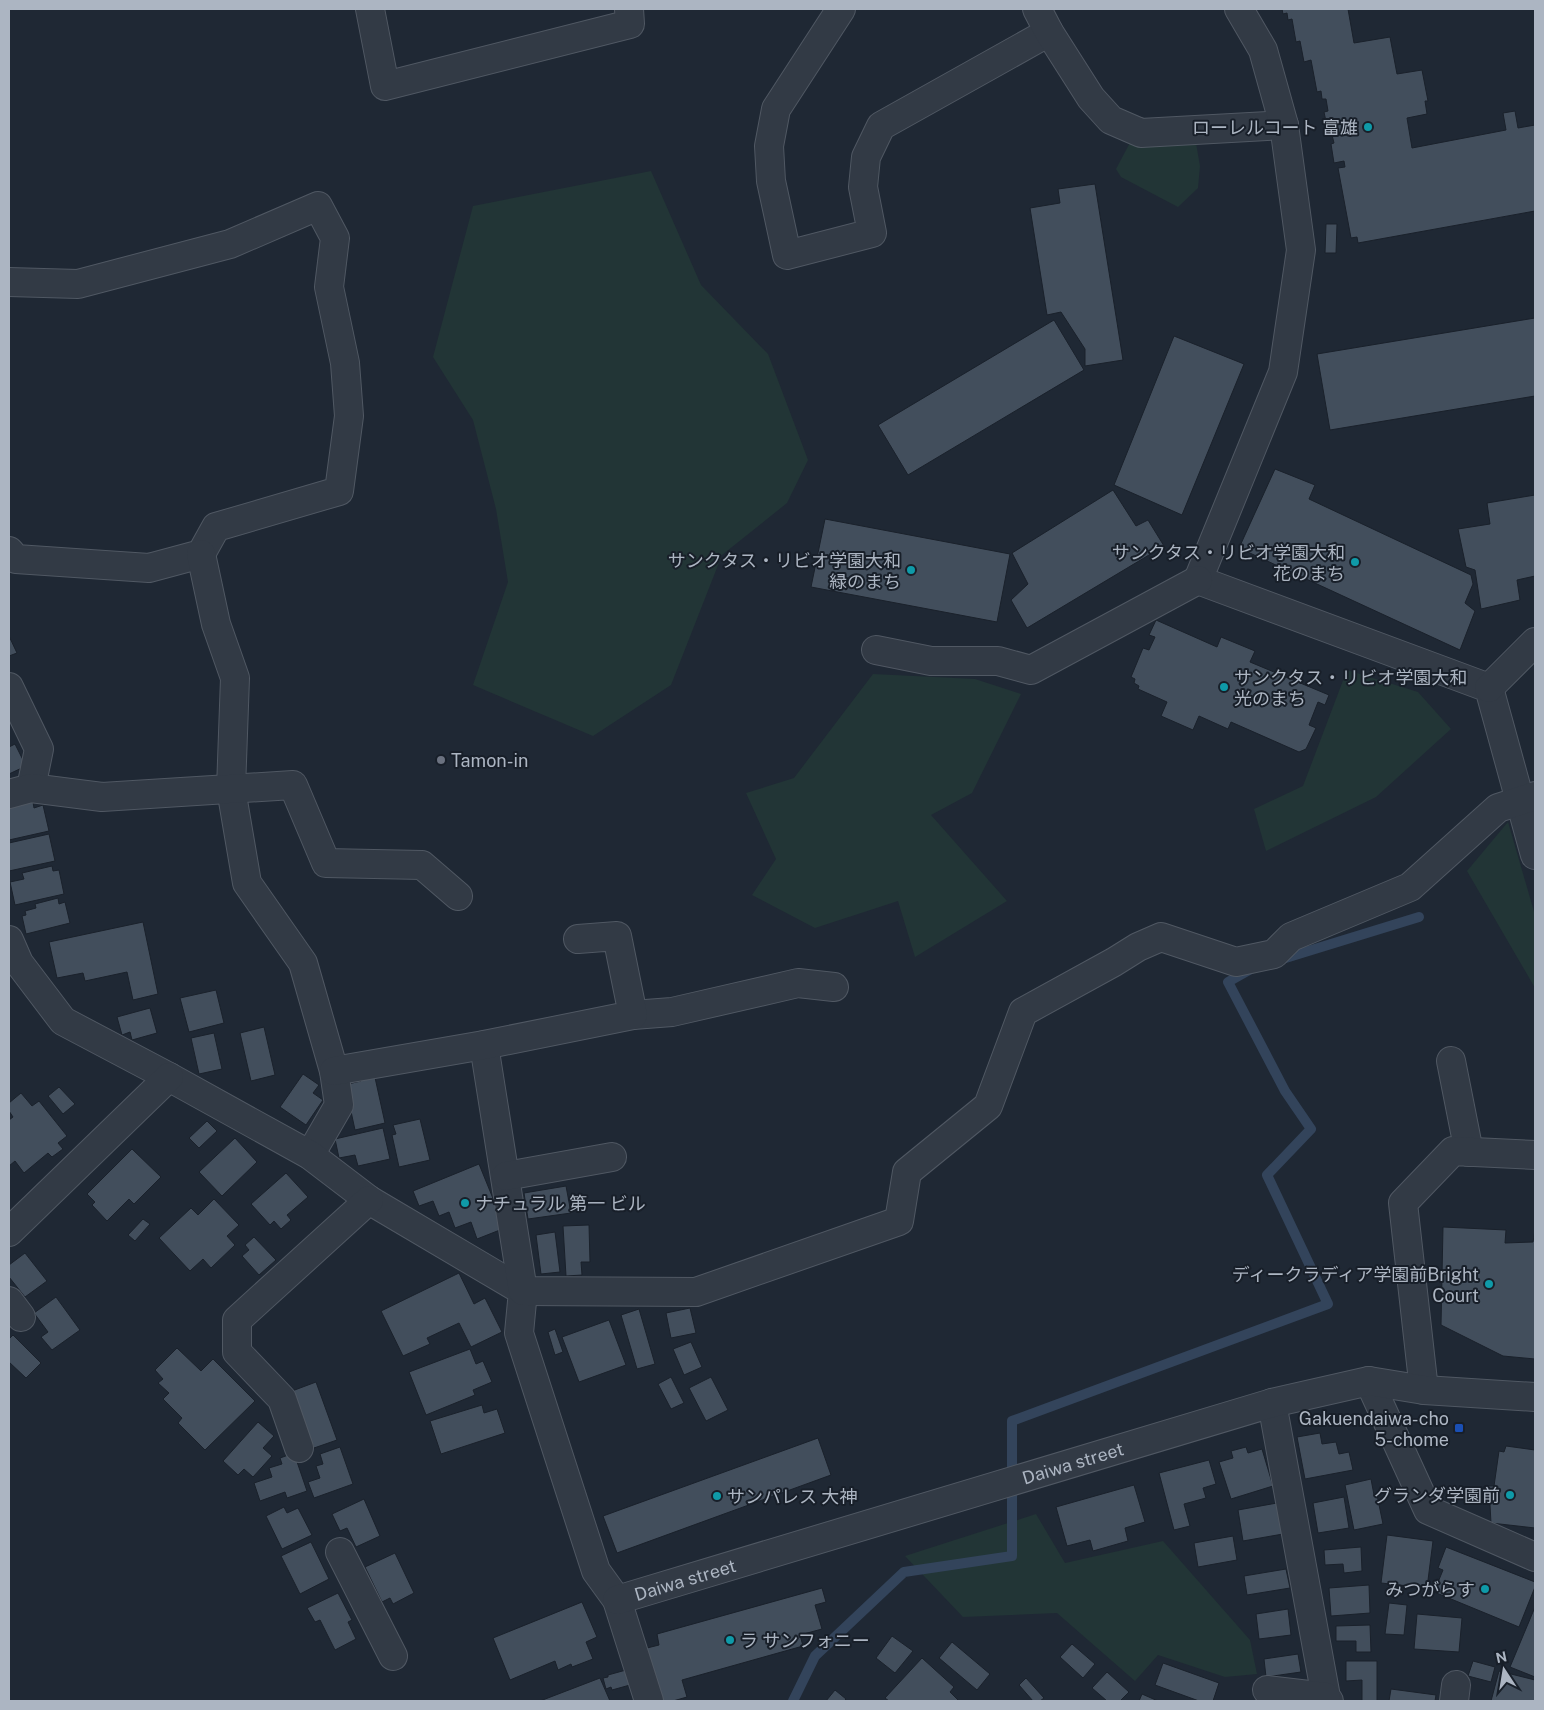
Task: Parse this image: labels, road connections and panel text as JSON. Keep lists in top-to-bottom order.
{
  "streets": {
    "street": ["Daiwa street"]
  },
  "places": {
    "other": [
      "ローレルコート 富雄",
      "サンクタス・リビオ学園大和 花のまち",
      "サンクタス・リビオ学園大和 緑のまち",
      "サンクタス・リビオ学園大和 光のまち",
      "Tamon-in",
      "ナチュラル 第一 ビル",
      "ディークラディア学園前Bright Court",
      "グランダ学園前",
      "サンパレス 大神",
      "みつがらす",
      "ラ サンフォニー"
    ],
    "transit": ["Gakuendaiwa-cho 5-chome"]
  },
  "north": "top"
}
